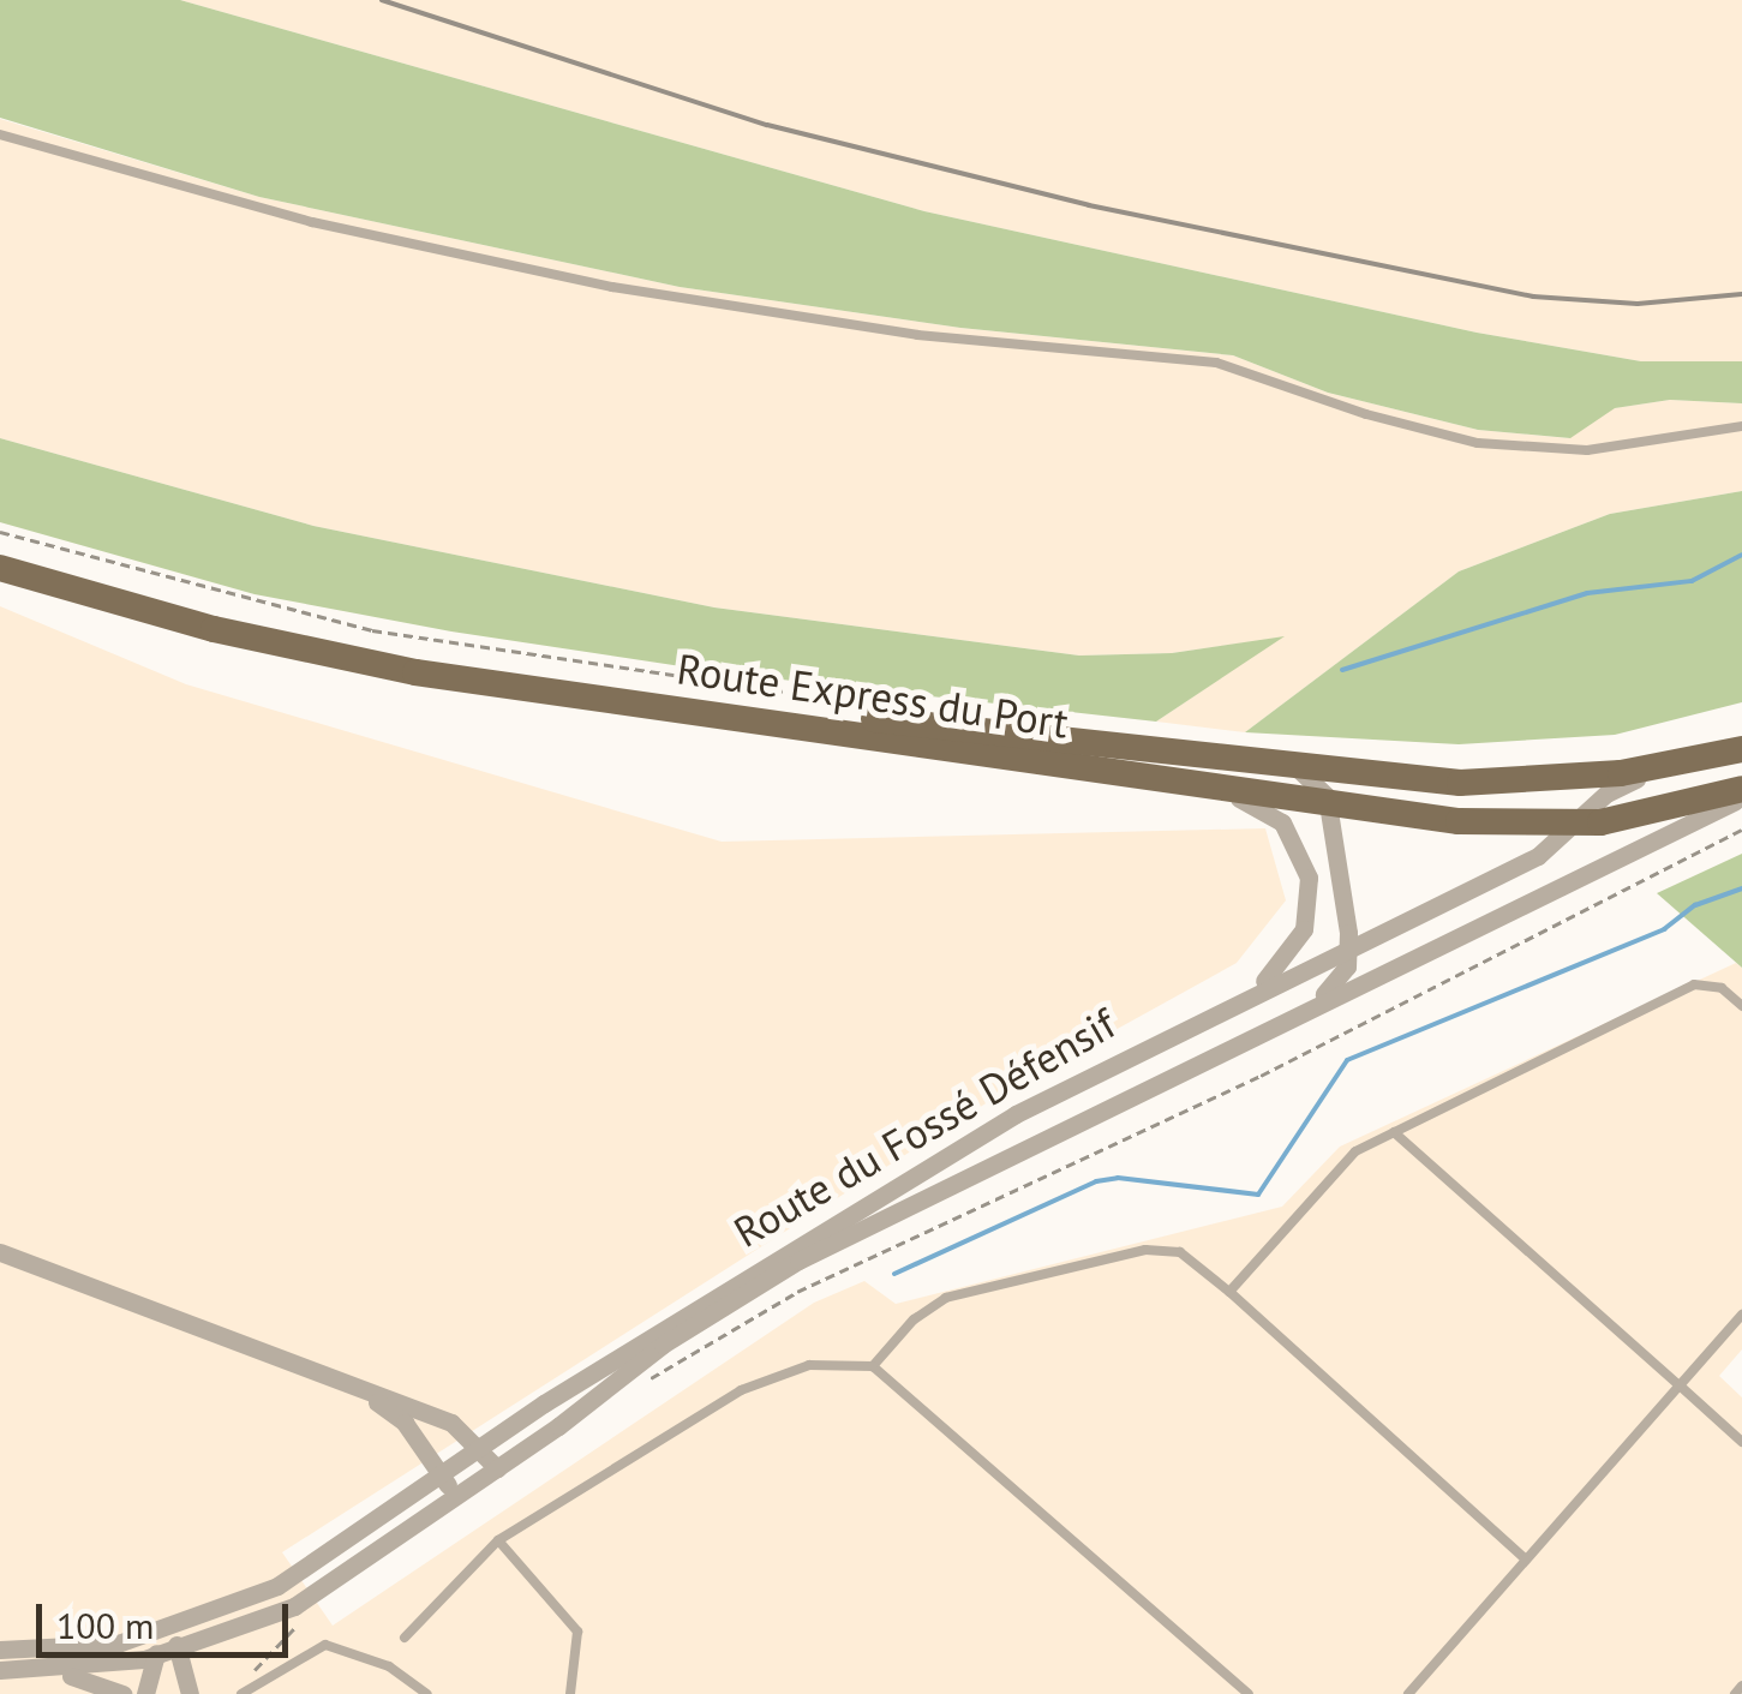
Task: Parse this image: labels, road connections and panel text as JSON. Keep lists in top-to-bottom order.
{
  "streets": {
    "main road": ["Route Express du Port", "Route du Fossé Défensif"]
  },
  "crossings": [
    ["Route Express du Port", "Route du Fossé Défensif"]
  ],
  "scale_bar": "100 m"
}
